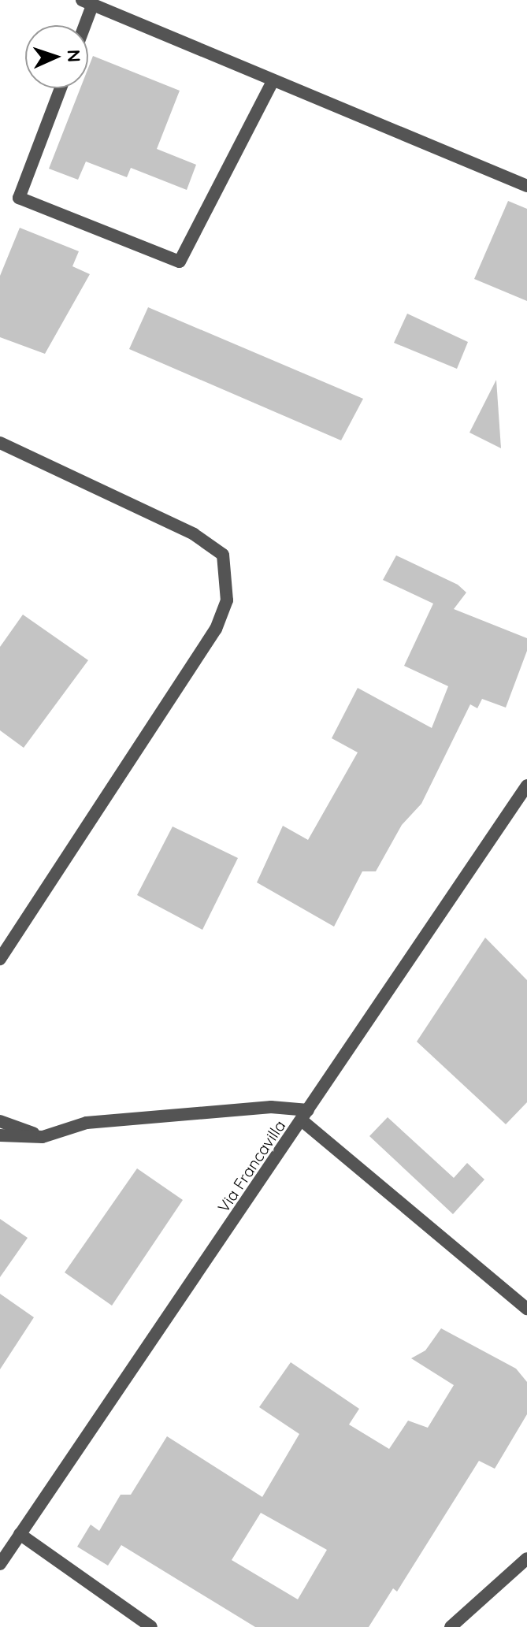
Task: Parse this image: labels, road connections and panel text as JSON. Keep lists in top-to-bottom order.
{
  "streets": {
    "street": ["Via Francavilla"]
  },
  "north": "right"
}
